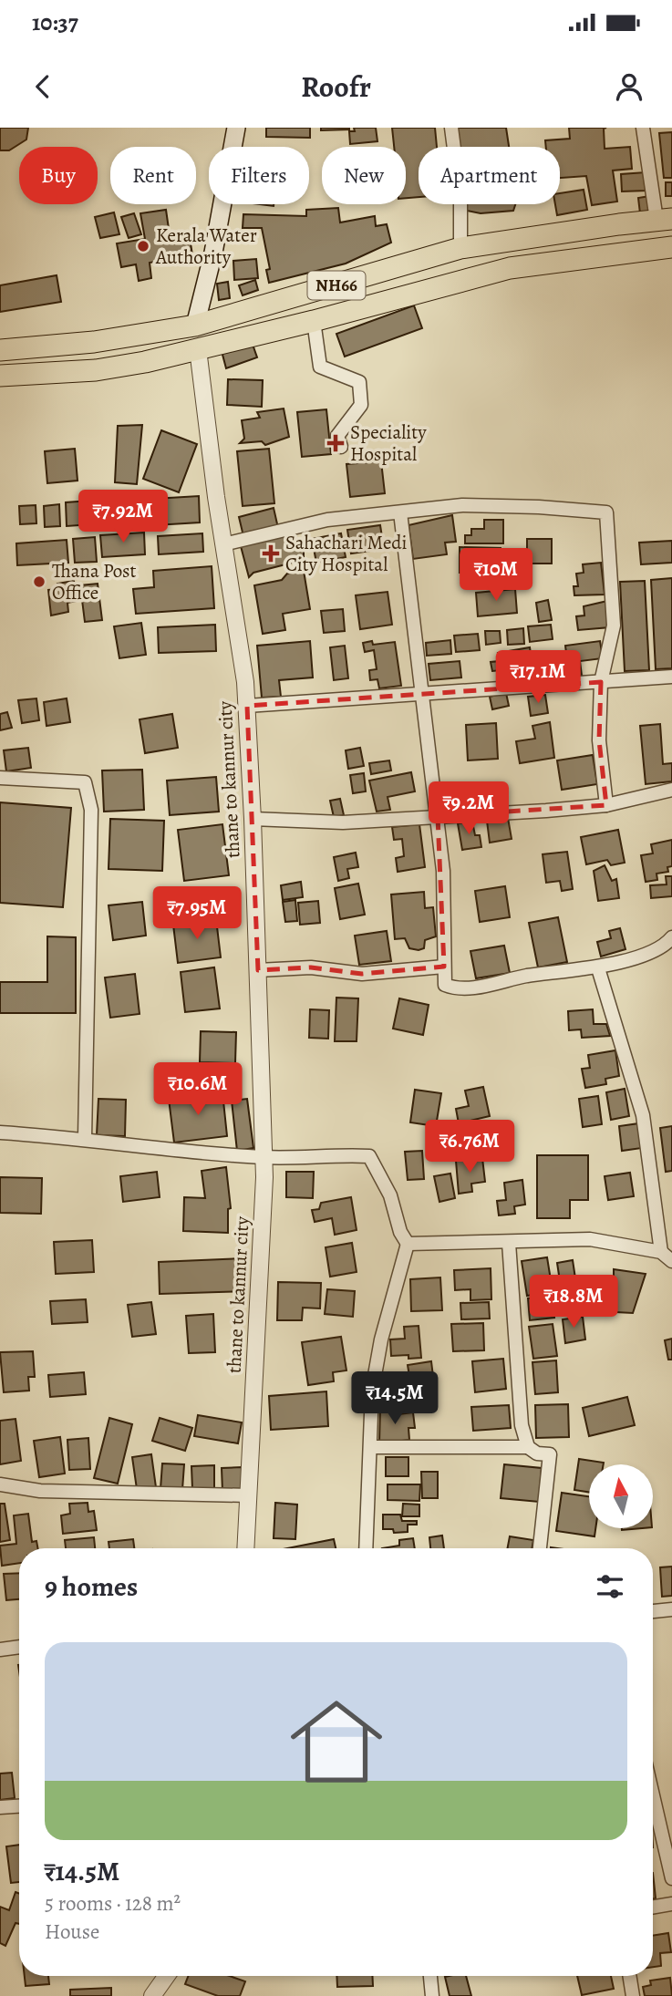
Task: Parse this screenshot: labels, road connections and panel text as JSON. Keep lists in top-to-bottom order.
{
  "streets": {
    "highway": ["NH66"],
    "street": ["thane to kannur city"]
  },
  "crossings": [
    ["NH66", "thane to kannur city"]
  ],
  "places": {
    "other": ["Kerala Water Authority", "Thana Post Office"],
    "health": ["Speciality Hospital", "Sahachari Medi City Hospital"]
  },
  "north": "top",
  "page": {
    "status": "10:37",
    "header": "Roofr",
    "chip": [
      "Buy",
      "Rent",
      "Filters",
      "New",
      "Apartment"
    ],
    "price": [
      "₹7.92M",
      "₹10M",
      "₹17.1M",
      "₹9.2M",
      "₹7.95M",
      "₹10.6M",
      "₹6.76M",
      "₹18.8M",
      "₹14.5M"
    ],
    "heading": "9 homes",
    "list": [
      {
        "name": "₹14.5M",
        "note": "5 rooms · 128 m² · House"
      }
    ]
  }
}
